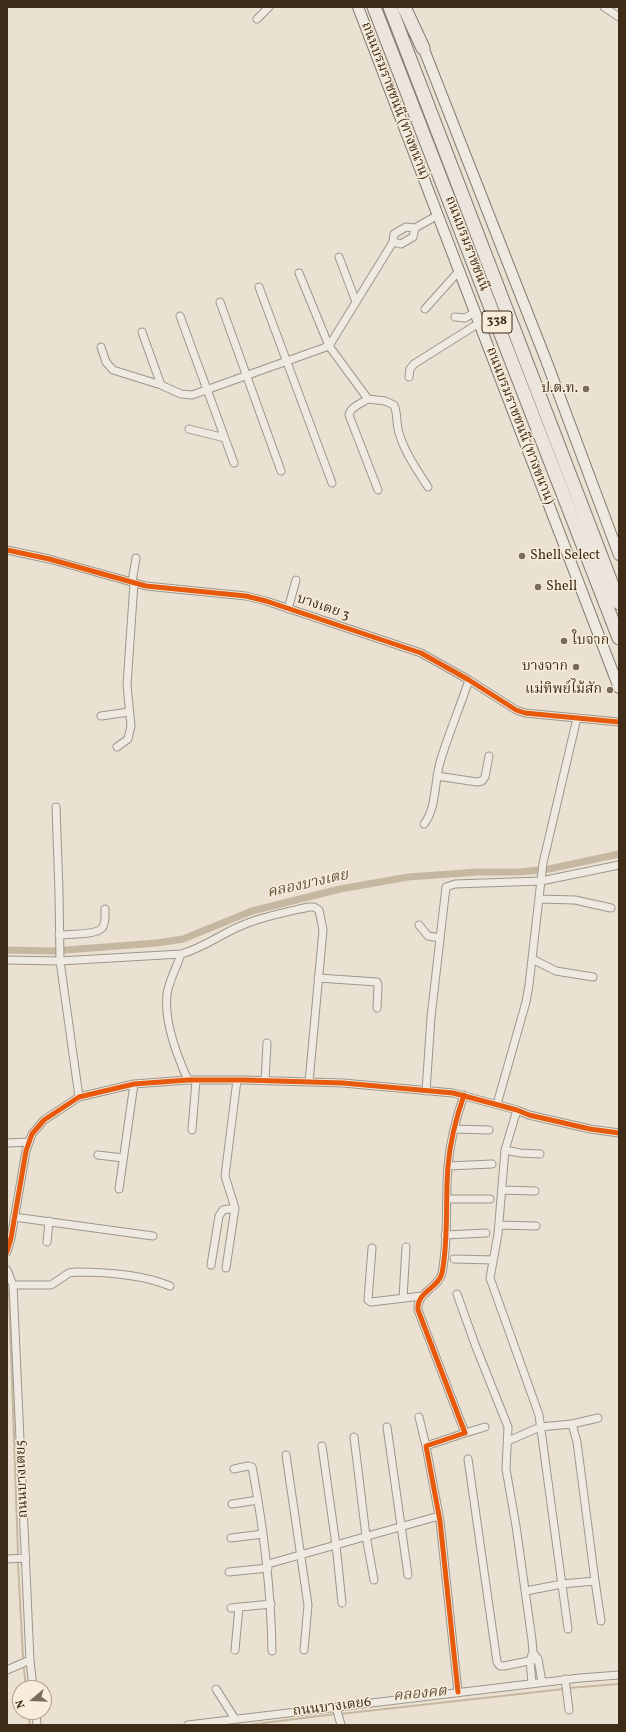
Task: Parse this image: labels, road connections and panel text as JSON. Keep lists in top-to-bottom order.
{
  "streets": {
    "highway": ["ถนนบรมราชชนนี", "338"],
    "main road": ["ถนนบรมราชชนนี (ทางขนาน)"],
    "street": ["บางเตย 3", "ถนนบางเตย5", "ถนนบางเตย6"]
  },
  "water": ["คลองบางเตย", "คลองคต"],
  "places": [
    "ป.ต.ท.",
    "Shell Select",
    "Shell",
    "ใบจาก",
    "บางจาก",
    "แม่ทิพย์ไม้สัก"
  ],
  "north": "left"
}
